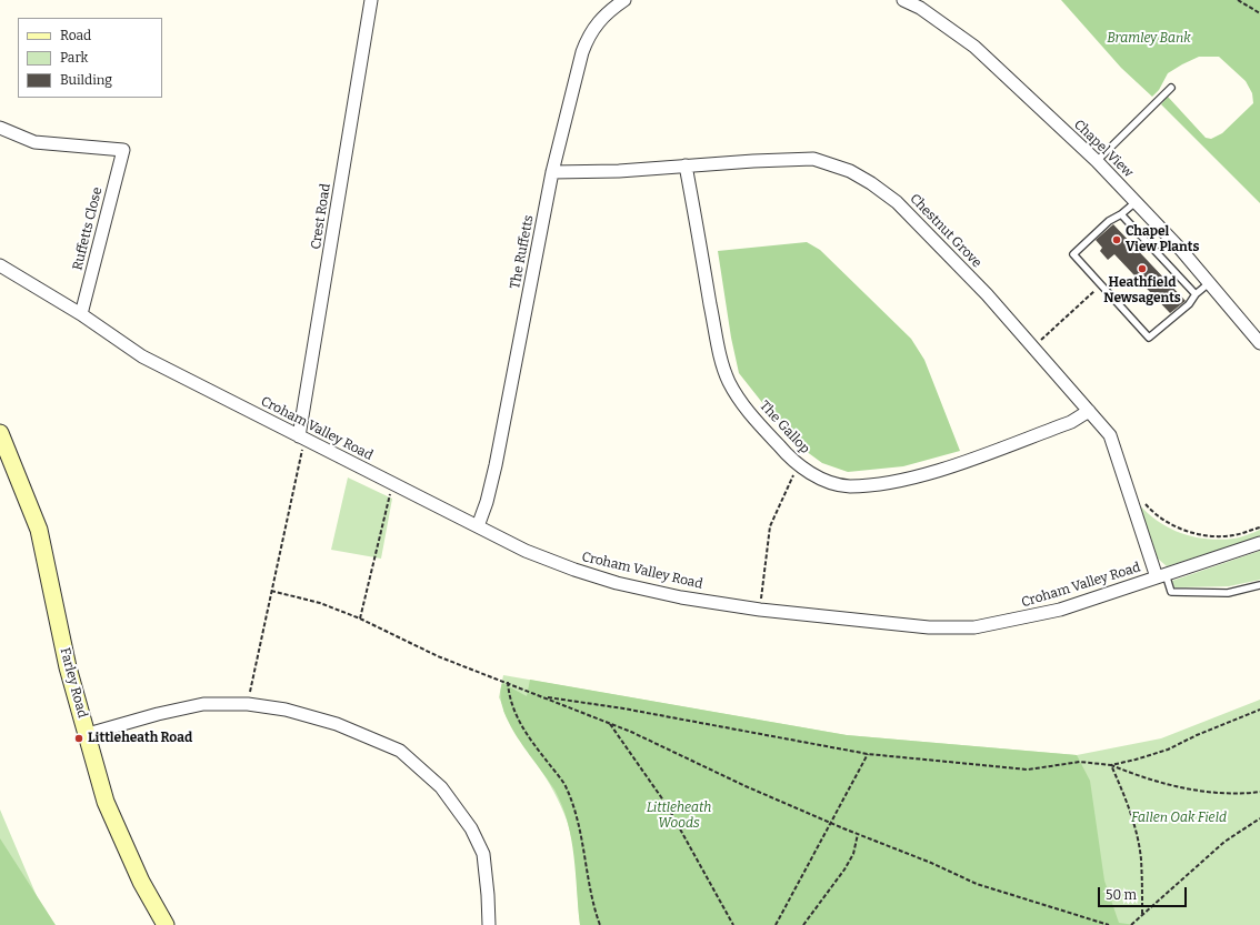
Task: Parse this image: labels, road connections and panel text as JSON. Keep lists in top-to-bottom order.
{
  "streets": {
    "street": [
      "Chapel View",
      "Crest Road",
      "Ruffetts Close",
      "Chestnut Grove",
      "The Ruffetts",
      "The Gallop",
      "Croham Valley Road",
      "Farley Road"
    ]
  },
  "crossings": [
    ["Crest Road", "Croham Valley Road"],
    ["Ruffetts Close", "Croham Valley Road"],
    ["Chestnut Grove", "The Ruffetts"],
    ["Chestnut Grove", "The Gallop"],
    ["Chestnut Grove", "Croham Valley Road"],
    ["The Ruffetts", "Croham Valley Road"]
  ],
  "parks": ["Bramley Bank", "Littleheath Woods", "Fallen Oak Field"],
  "places": ["Chapel View Plants", "Heathfield Newsagents", "Littleheath Road"],
  "legend": ["Road", "Park", "Building"],
  "scale_bar": "50 m"
}
